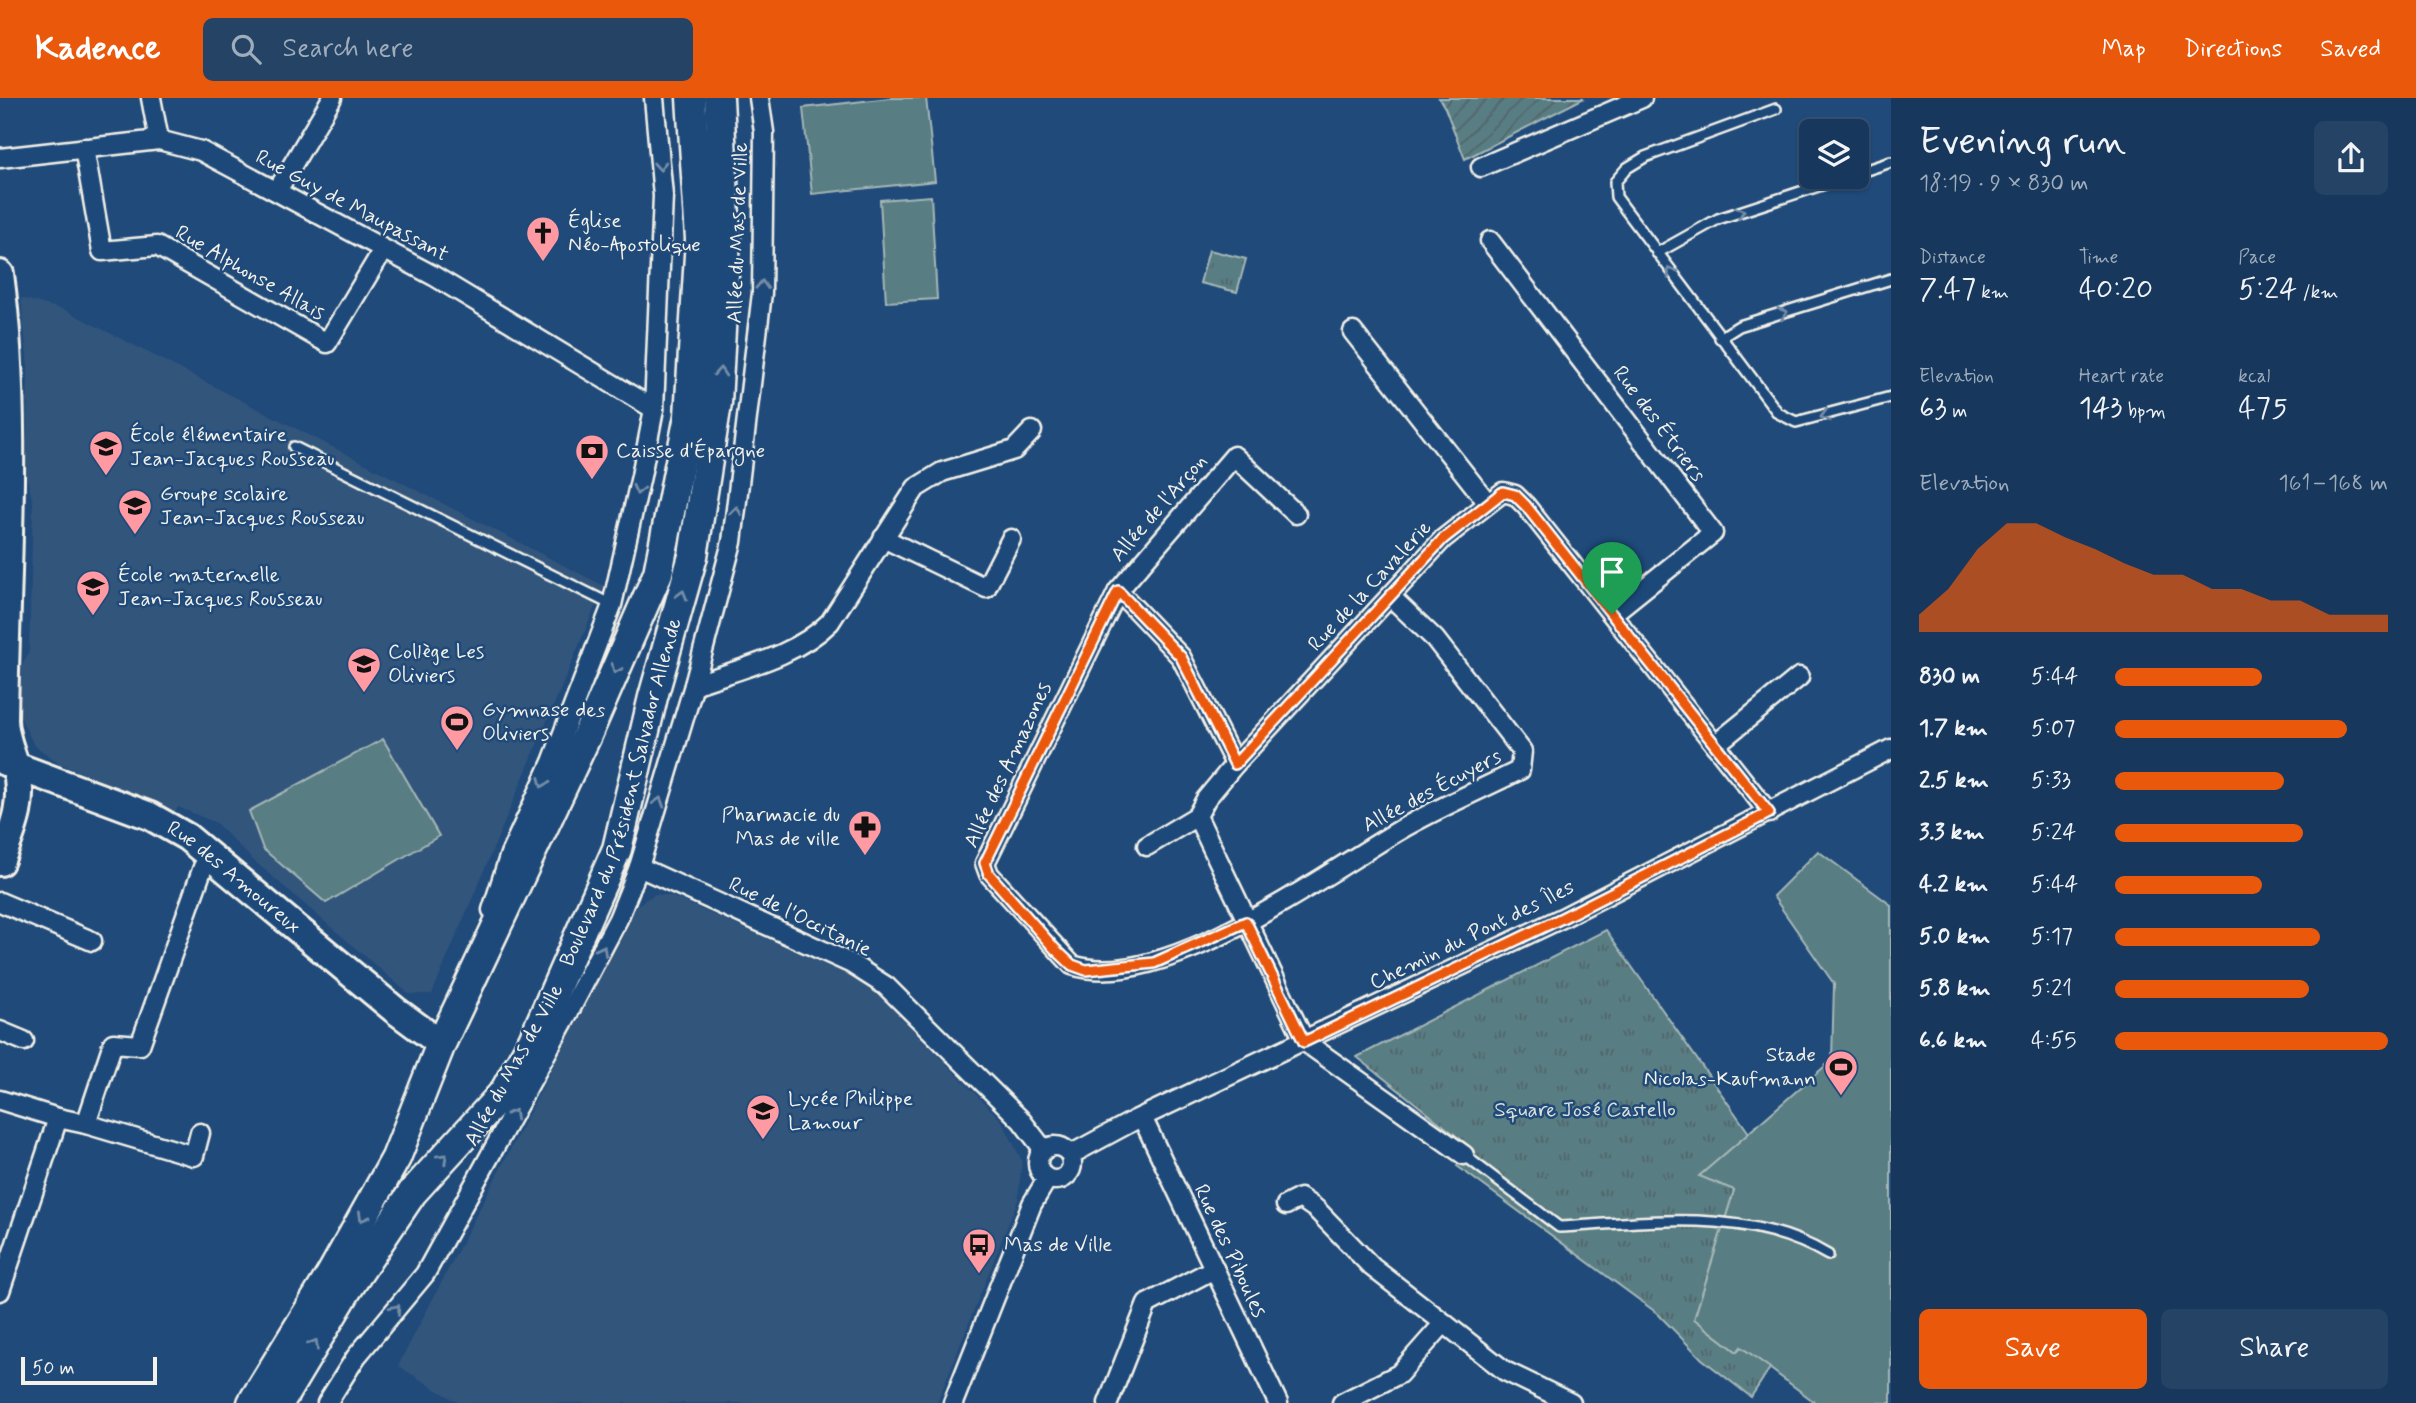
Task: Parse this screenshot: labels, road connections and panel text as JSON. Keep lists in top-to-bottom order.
{
  "streets": {
    "main road": ["Boulevard du Président Salvador Allende"],
    "street": [
      "Rue Guy de Maupassant",
      "Allée du Mas de Ville",
      "Rue Alphonse Allais",
      "Rue des Étriers",
      "Allée de l'Arçon",
      "Rue de la Cavalerie",
      "Allée des Amazones",
      "Allée des Écuyers",
      "Rue des Amoureux",
      "Rue de l'Occitanie",
      "Chemin du Pont des Îles",
      "Rue des Piboules"
    ]
  },
  "crossings": [
    ["Rue Guy de Maupassant", "Rue Alphonse Allais"],
    ["Allée du Mas de Ville", "Rue de l'Occitanie"],
    ["Allée de l'Arçon", "Allée des Amazones"],
    ["Rue de la Cavalerie", "Allée des Écuyers"],
    ["Allée des Amazones", "Allée des Écuyers"],
    ["Boulevard du Président Salvador Allende", "Rue des Amoureux"],
    ["Rue de l'Occitanie", "Chemin du Pont des Îles"],
    ["Chemin du Pont des Îles", "Rue des Piboules"]
  ],
  "parks": ["Square José Castello"],
  "places": {
    "church": ["Église Néo-Apostolique"],
    "school or university": [
      "École élémentaire Jean-Jacques Rousseau",
      "Groupe scolaire Jean-Jacques Rousseau",
      "École maternelle Jean-Jacques Rousseau",
      "Collège Les Oliviers",
      "Lycée Philippe Lamour"
    ],
    "bank": ["Caisse d'Épargne"],
    "sports": ["Gymnase des Oliviers", "Stade Nicolas-Kaufmann"],
    "pharmacy": ["Pharmacie du Mas de ville"],
    "bus stop": ["Mas de Ville"]
  },
  "scale_bar": "50 m",
  "page": {
    "header": "Kadence",
    "search": "Search here",
    "nav": ["Map", "Directions", "Saved"],
    "heading": ["Evening run", "18:19 · 9 × 830 m"],
    "stats": [
      ["Distance", "7.47 km"],
      ["Time", "40:20"],
      ["Pace", "5:24 /km"],
      ["Elevation", "63 m"],
      ["Heart rate", "143 bpm"],
      ["kcal", "475"]
    ],
    "chart": ["Elevation", "161–168 m"],
    "list": [
      {
        "name": "830 m",
        "note": "5:44"
      },
      {
        "name": "1.7 km",
        "note": "5:07"
      },
      {
        "name": "2.5 km",
        "note": "5:33"
      },
      {
        "name": "3.3 km",
        "note": "5:24"
      },
      {
        "name": "4.2 km",
        "note": "5:44"
      },
      {
        "name": "5.0 km",
        "note": "5:17"
      },
      {
        "name": "5.8 km",
        "note": "5:21"
      },
      {
        "name": "6.6 km",
        "note": "4:55"
      }
    ],
    "buttons": ["Save", "Share"],
    "scale": "50 m"
  }
}
